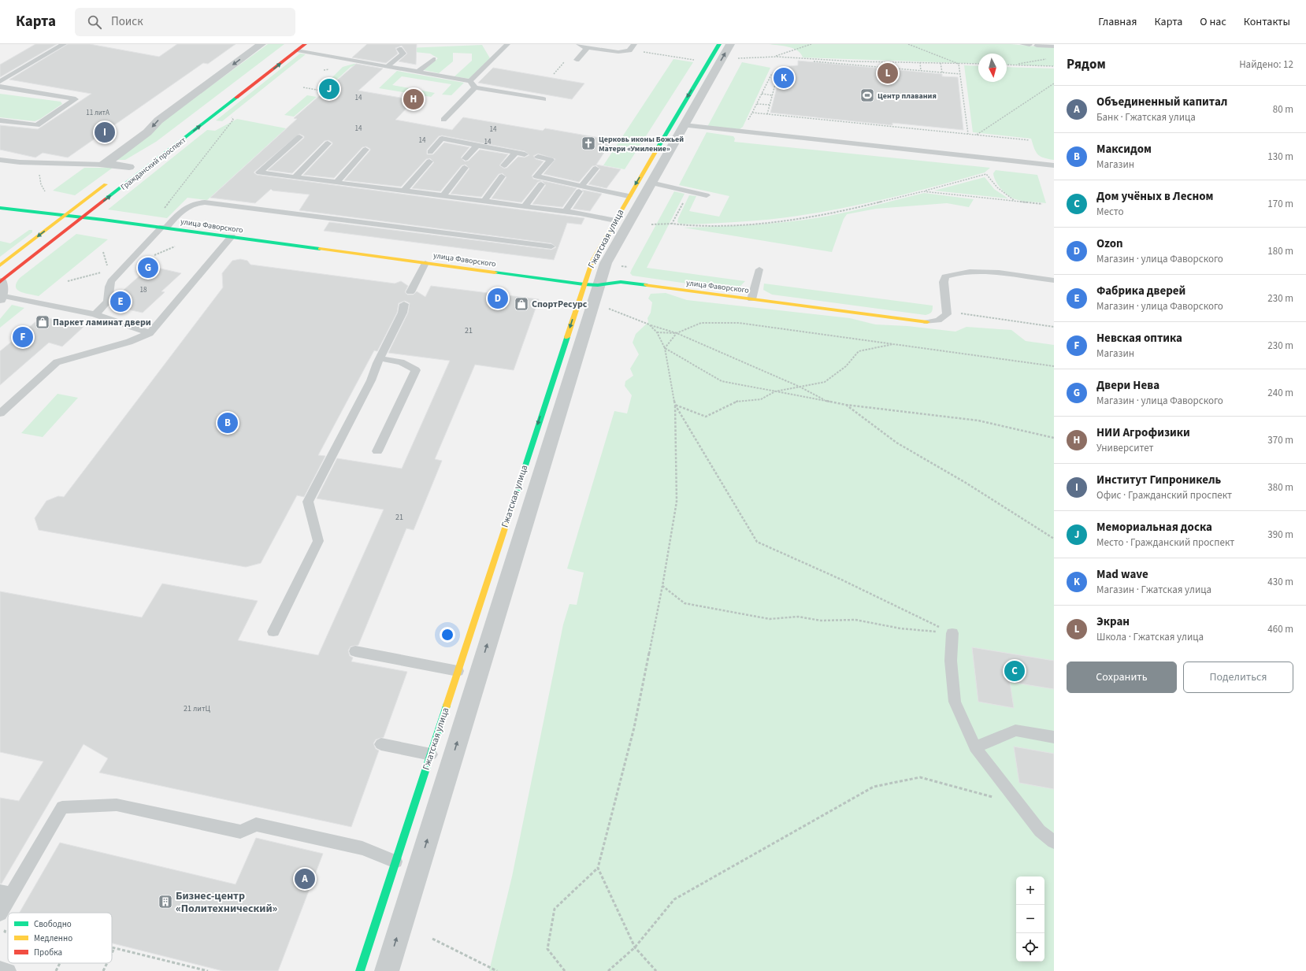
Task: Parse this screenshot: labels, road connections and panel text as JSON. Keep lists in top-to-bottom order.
{
  "streets": {
    "street": ["Гражданский проспект", "улица Фаворского", "Гжатская улица"]
  },
  "crossings": [
    ["Гражданский проспект", "улица Фаворского"],
    ["улица Фаворского", "Гжатская улица"]
  ],
  "places": {
    "sports": ["Центр плавания"],
    "church": ["Церковь иконы Божьей Матери «Умиление»"],
    "shop": ["СпортРесурс", "Паркет ламинат двери"],
    "building": ["Бизнес-центр «Политехнический»"]
  },
  "house_numbers": [
    "14",
    "11 литА",
    "14",
    "14",
    "14",
    "14",
    "18",
    "21",
    "21",
    "21 литЦ"
  ],
  "legend": ["Свободно", "Медленно", "Пробка"],
  "north": "bottom",
  "page": {
    "header": "Карта",
    "search": "Поиск",
    "nav": [
      "Главная",
      "Карта",
      "О нас",
      "Контакты"
    ],
    "heading": ["Рядом", "Найдено: 12"],
    "pins": [
      "L",
      "K",
      "J",
      "H",
      "I",
      "G",
      "D",
      "E",
      "F",
      "B",
      "C",
      "A"
    ],
    "list": [
      {
        "mark": "A",
        "name": "Объединенный капитал",
        "note": "Банк · Гжатская улица",
        "value": "80 m"
      },
      {
        "mark": "B",
        "name": "Максидом",
        "note": "Магазин",
        "value": "130 m"
      },
      {
        "mark": "C",
        "name": "Дом учёных в Лесном",
        "note": "Место",
        "value": "170 m"
      },
      {
        "mark": "D",
        "name": "Ozon",
        "note": "Магазин · улица Фаворского",
        "value": "180 m"
      },
      {
        "mark": "E",
        "name": "Фабрика дверей",
        "note": "Магазин · улица Фаворского",
        "value": "230 m"
      },
      {
        "mark": "F",
        "name": "Невская оптика",
        "note": "Магазин",
        "value": "230 m"
      },
      {
        "mark": "G",
        "name": "Двери Нева",
        "note": "Магазин · улица Фаворского",
        "value": "240 m"
      },
      {
        "mark": "H",
        "name": "НИИ Агрофизики",
        "note": "Университет",
        "value": "370 m"
      },
      {
        "mark": "I",
        "name": "Институт Гипроникель",
        "note": "Офис · Гражданский проспект",
        "value": "380 m"
      },
      {
        "mark": "J",
        "name": "Мемориальная доска",
        "note": "Место · Гражданский проспект",
        "value": "390 m"
      },
      {
        "mark": "K",
        "name": "Mad wave",
        "note": "Магазин · Гжатская улица",
        "value": "430 m"
      },
      {
        "mark": "L",
        "name": "Экран",
        "note": "Школа · Гжатская улица",
        "value": "460 m"
      }
    ],
    "buttons": ["Сохранить", "Поделиться"],
    "map_buttons": ["+", "−"]
  }
}
